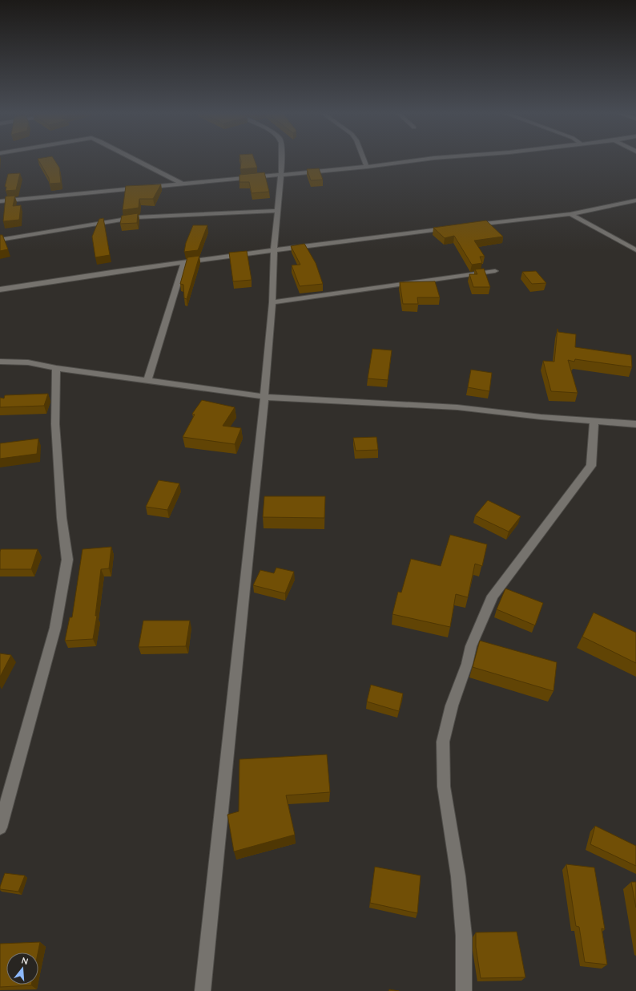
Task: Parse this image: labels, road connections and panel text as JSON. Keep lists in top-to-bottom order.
{
  "north": "top"
}
